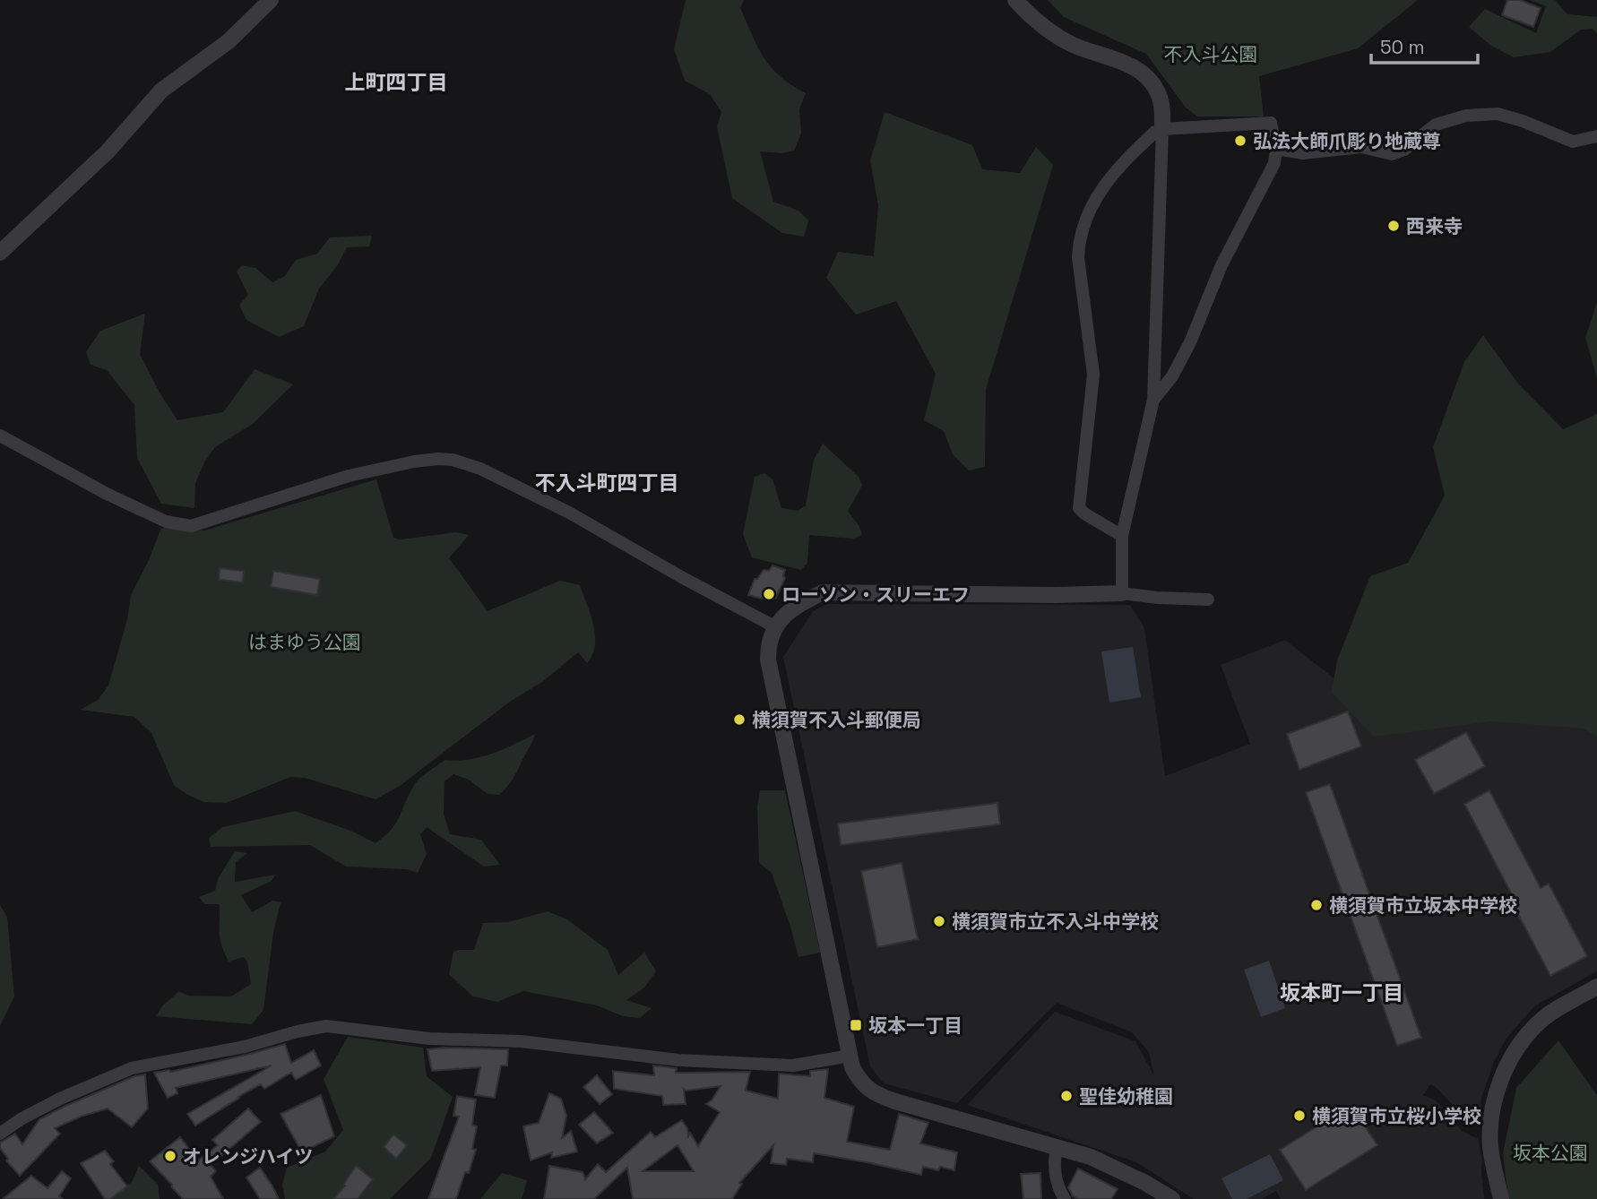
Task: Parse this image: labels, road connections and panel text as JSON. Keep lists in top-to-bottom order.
{
  "districts": ["上町四丁目", "不入斗町四丁目", "坂本町一丁目"],
  "parks": ["不入斗公園", "はまゆう公園", "坂本公園"],
  "places": {
    "other": [
      "弘法大師爪彫り地蔵尊",
      "西来寺",
      "ローソン・スリーエフ",
      "横須賀不入斗郵便局",
      "横須賀市立坂本中学校",
      "横須賀市立不入斗中学校",
      "聖佳幼稚園",
      "横須賀市立桜小学校",
      "オレンジハイツ"
    ],
    "transit": ["坂本一丁目"]
  },
  "scale_bar": "50 m"
}
